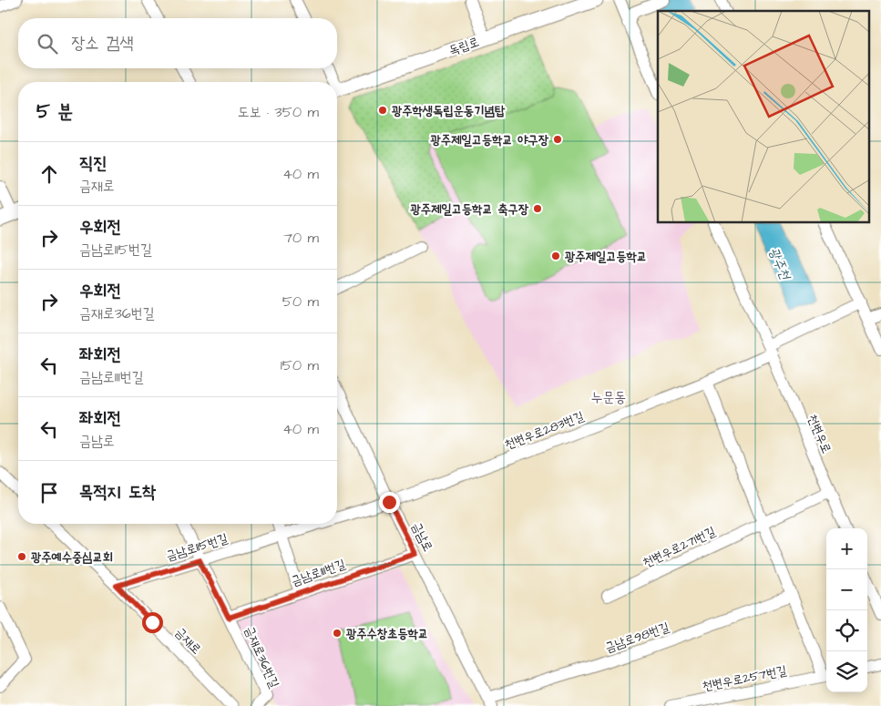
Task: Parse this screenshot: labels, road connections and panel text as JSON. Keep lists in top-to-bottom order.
{
  "streets": {
    "main road": ["독립로"],
    "street": [
      "천변우로283번길",
      "천변우로",
      "금남로",
      "금남로115번길",
      "천변우로271번길",
      "금남로111번길",
      "금남로98번길",
      "금재로",
      "금재로36번길",
      "천변우로257번길"
    ]
  },
  "crossings": [
    ["천변우로283번길", "천변우로"],
    ["천변우로283번길", "금남로"],
    ["천변우로283번길", "금남로115번길"],
    ["천변우로", "천변우로271번길"],
    ["금남로", "금남로115번길"],
    ["금남로", "금남로111번길"],
    ["금남로", "금남로98번길"],
    ["금남로115번길", "금재로"],
    ["금남로115번길", "금재로36번길"],
    ["금남로111번길", "금재로36번길"],
    ["금남로98번길", "천변우로257번길"]
  ],
  "districts": ["누문동"],
  "water": ["광주천"],
  "places": [
    "광주학생독립운동기념탑",
    "광주제일고등학교 야구장",
    "광주제일고등학교 축구장",
    "광주제일고등학교",
    "광주예수중심교회",
    "광주수창초등학교"
  ],
  "page": {
    "search": "장소 검색",
    "heading": ["5 분", "도보 · 350 m"],
    "list": [
      ["직진", "금재로", "40 m"],
      ["우회전", "금남로115번길", "70 m"],
      ["우회전", "금재로36번길", "50 m"],
      ["좌회전", "금남로111번길", "150 m"],
      ["좌회전", "금남로", "40 m"],
      "목적지 도착"
    ],
    "map_buttons": ["+", "−"]
  }
}
